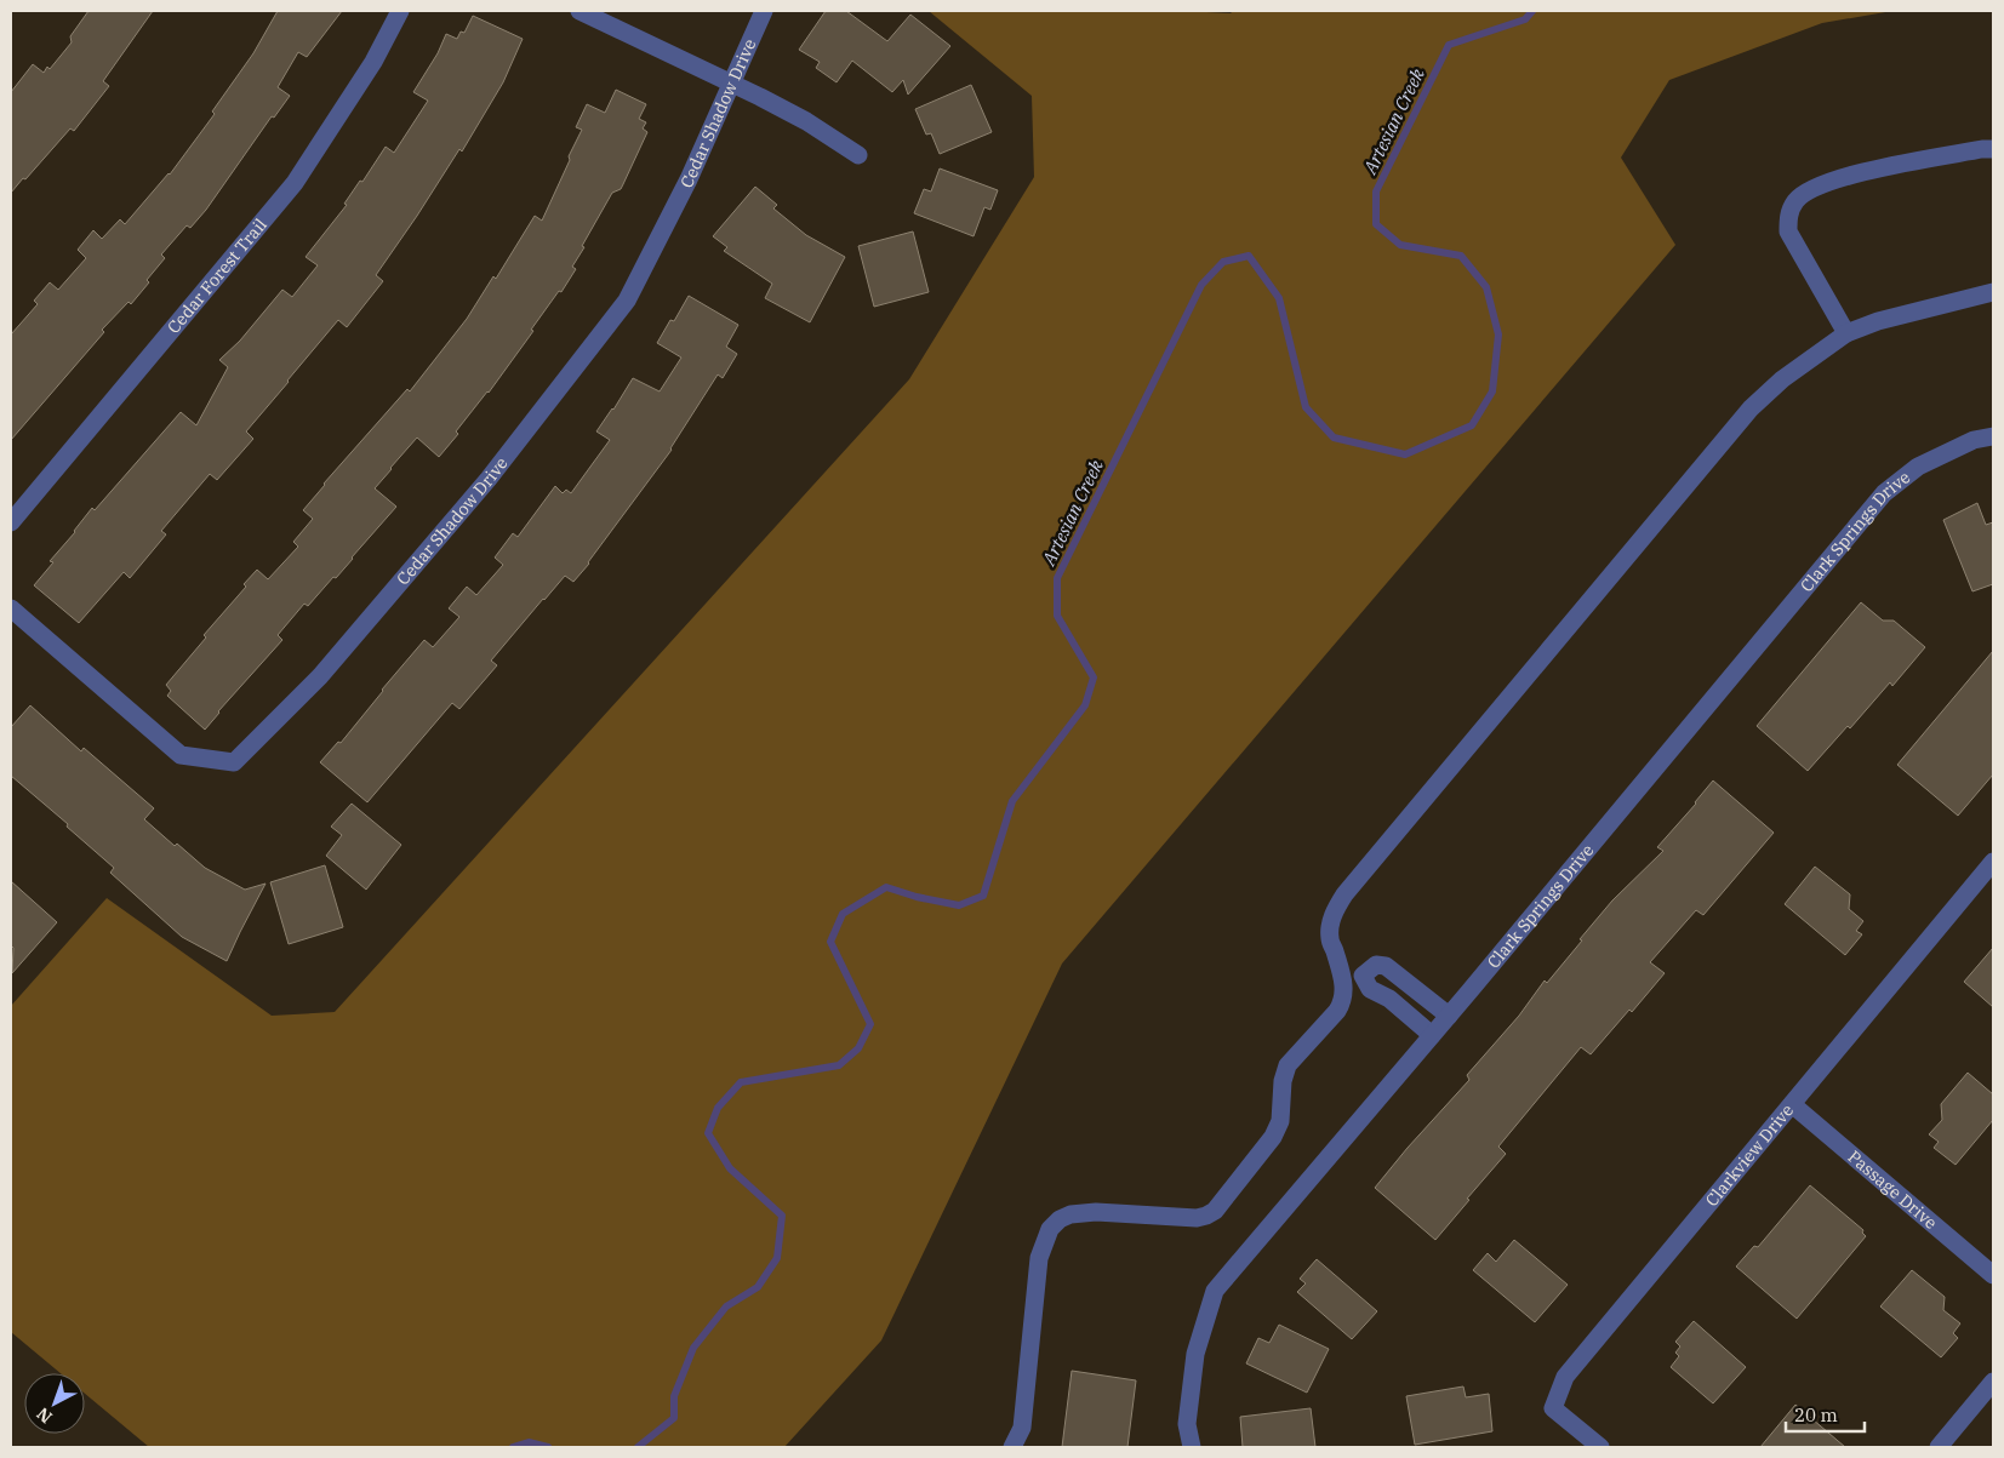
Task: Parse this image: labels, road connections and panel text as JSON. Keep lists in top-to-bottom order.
{
  "streets": {
    "street": [
      "Cedar Shadow Drive",
      "Cedar Forest Trail",
      "Clark Springs Drive",
      "Clarkview Drive",
      "Passage Drive"
    ]
  },
  "crossings": [
    ["Clarkview Drive", "Passage Drive"]
  ],
  "water": ["Artesian Creek"],
  "scale_bar": "20 m",
  "north": "bottom left"
}
